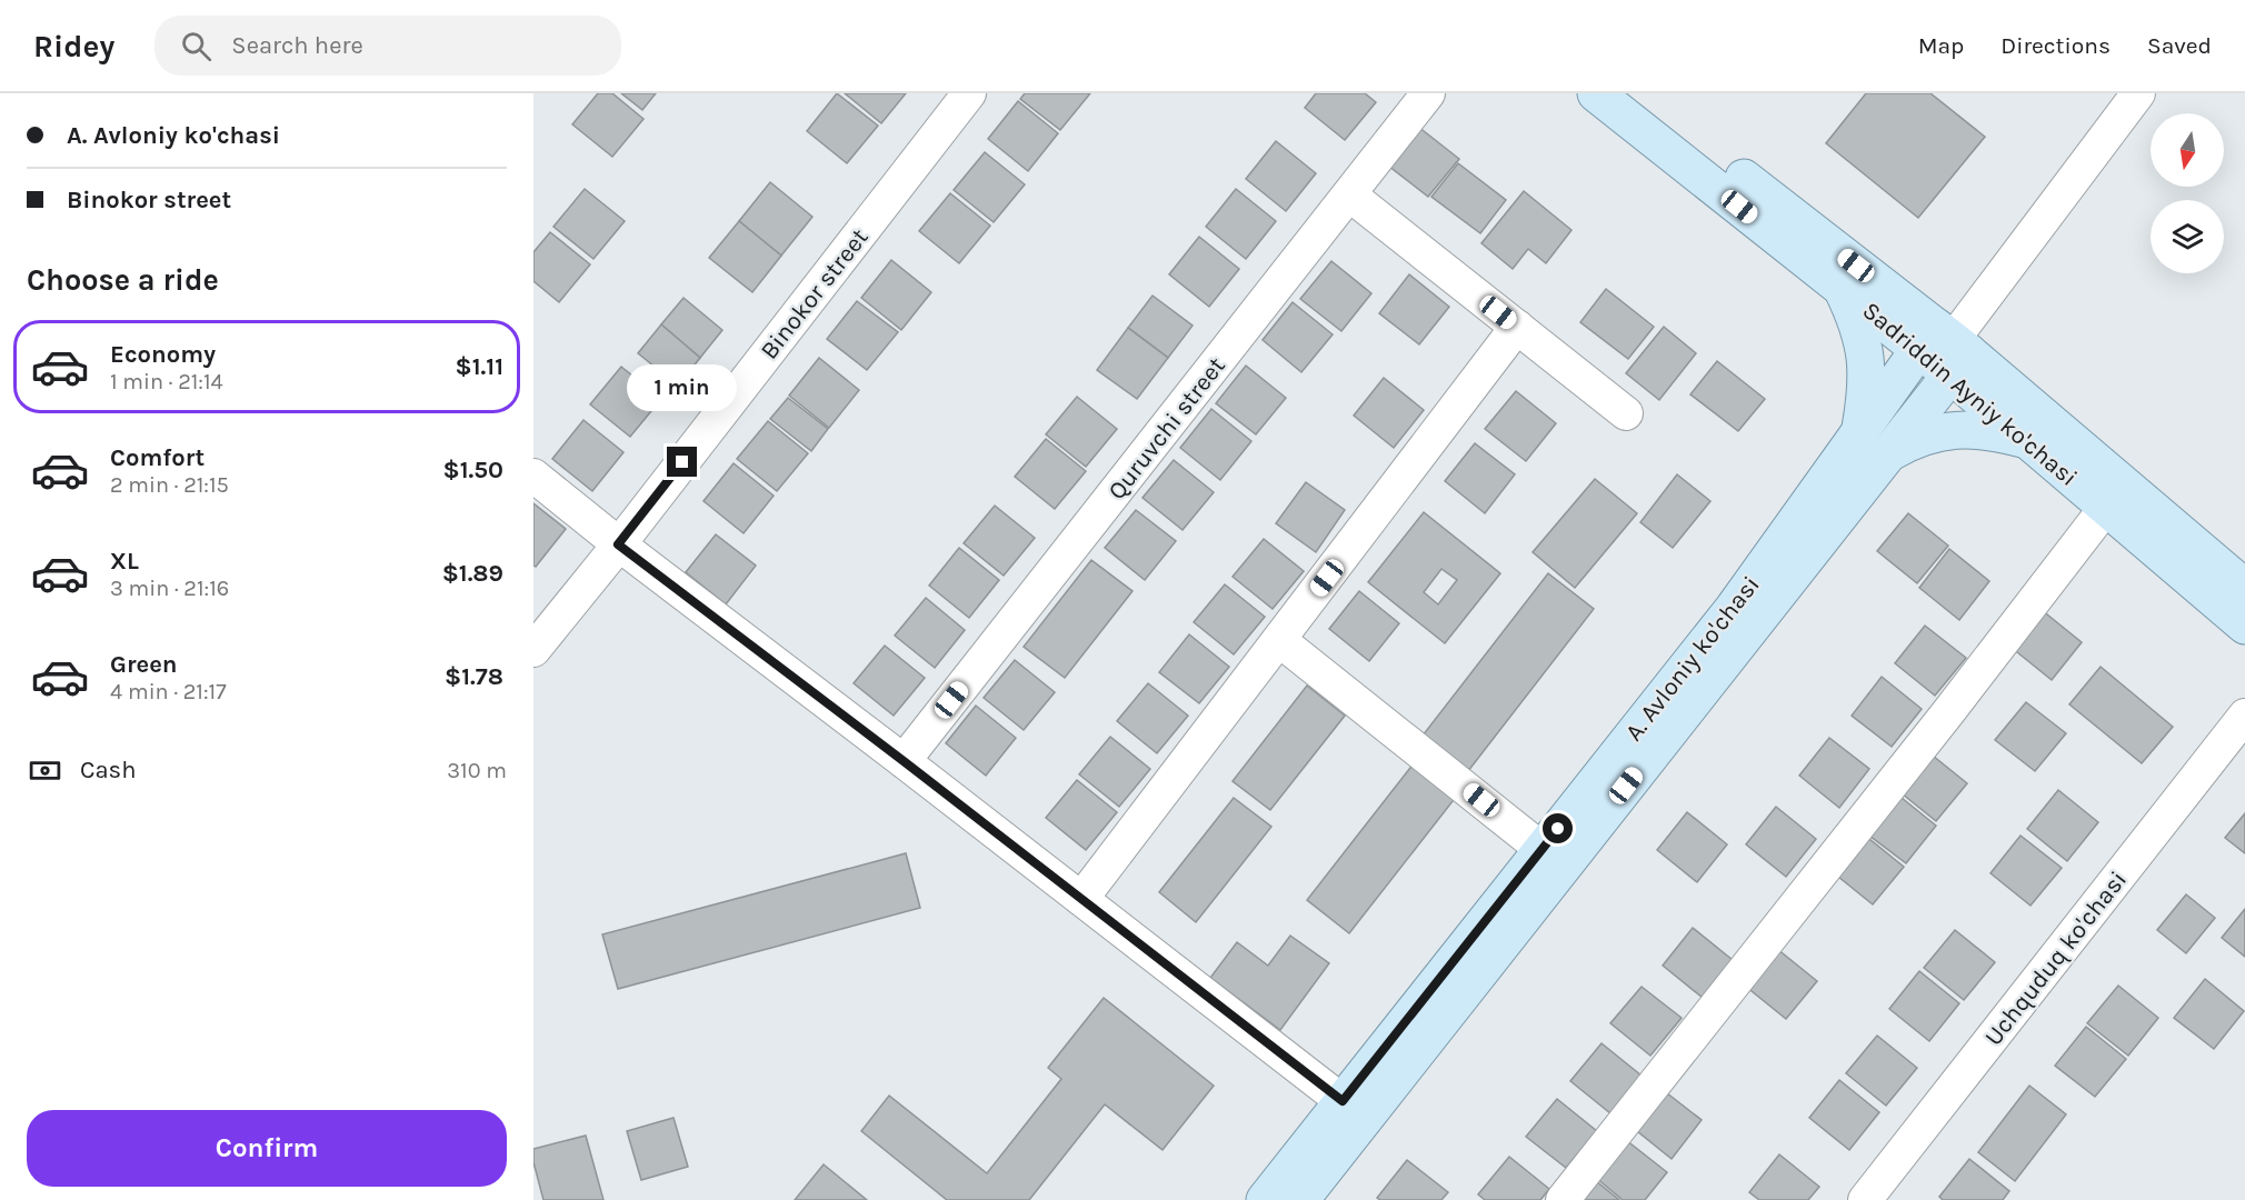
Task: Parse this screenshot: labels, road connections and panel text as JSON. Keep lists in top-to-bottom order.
{
  "streets": {
    "main road": ["Sadriddin Ayniy ko'chasi", "A. Avloniy ko'chasi"],
    "street": ["Binokor street", "Quruvchi street", "Uchquduq ko'chasi"]
  },
  "crossings": [
    ["Sadriddin Ayniy ko'chasi", "A. Avloniy ko'chasi"]
  ],
  "north": "bottom",
  "page": {
    "header": "Ridey",
    "search": "Search here",
    "nav": ["Map", "Directions", "Saved"],
    "banner": ["A. Avloniy ko'chasi", "Binokor street"],
    "heading": "Choose a ride",
    "list": [
      {
        "name": "Economy",
        "note": "1 min · 21:14",
        "value": "$1.11"
      },
      {
        "name": "Comfort",
        "note": "2 min · 21:15",
        "value": "$1.50"
      },
      {
        "name": "XL",
        "note": "3 min · 21:16",
        "value": "$1.89"
      },
      {
        "name": "Green",
        "note": "4 min · 21:17",
        "value": "$1.78"
      }
    ],
    "bubble": "1 min",
    "pay": ["Cash", "310 m"],
    "buttons": "Confirm"
  }
}
